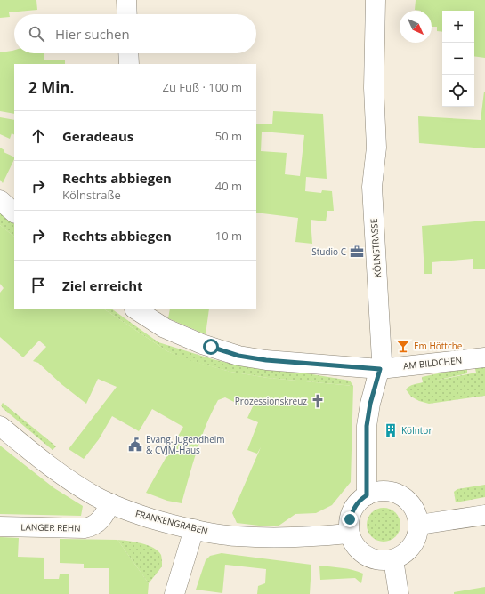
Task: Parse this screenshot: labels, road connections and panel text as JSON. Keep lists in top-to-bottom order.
{
  "streets": {
    "street": [
      "KÖLNSTRASSE",
      "AM BILDCHEN",
      "FRANKENGRABEN",
      "LANGER REHN"
    ]
  },
  "crossings": [
    ["KÖLNSTRASSE", "AM BILDCHEN"],
    ["KÖLNSTRASSE", "FRANKENGRABEN"],
    ["FRANKENGRABEN", "LANGER REHN"]
  ],
  "places": {
    "office": ["Studio C"],
    "bar": ["Em Höttche"],
    "church": ["Prozessionskreuz"],
    "building": ["Kölntor"],
    "public building": ["Evang. Jugendheim & CVJM-Haus"]
  },
  "north": "bottom right",
  "page": {
    "map_buttons": ["+", "−"],
    "search": "Hier suchen",
    "heading": ["2 Min.", "Zu Fuß · 100 m"],
    "list": [
      ["Geradeaus", "50 m"],
      ["Rechts abbiegen", "Kölnstraße", "40 m"],
      ["Rechts abbiegen", "10 m"],
      "Ziel erreicht"
    ]
  }
}
